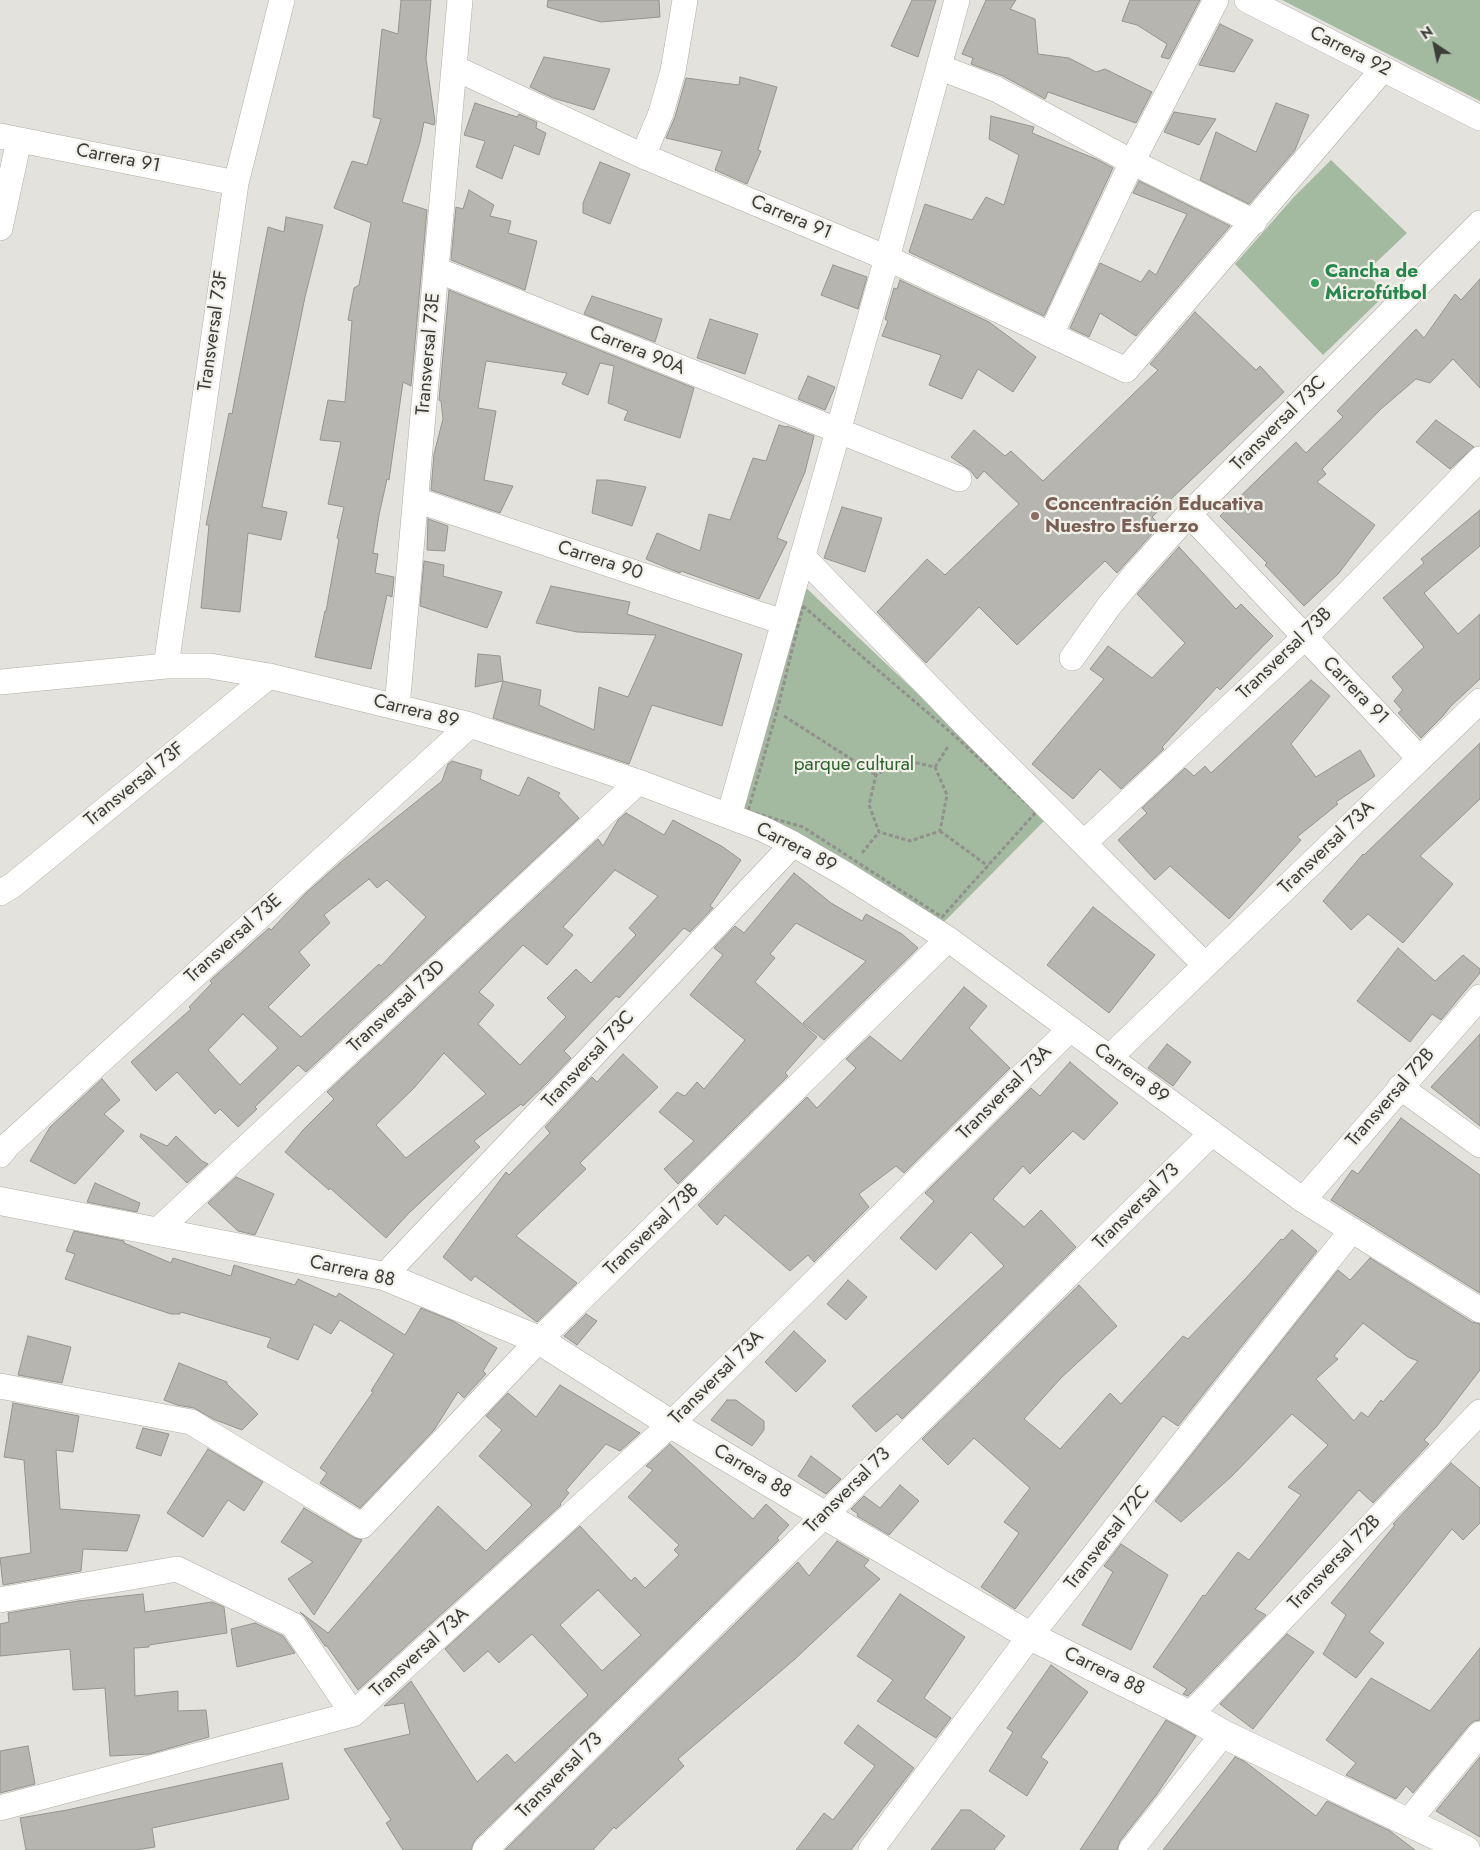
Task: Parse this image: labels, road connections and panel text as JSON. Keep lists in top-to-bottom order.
{
  "streets": {
    "street": [
      "Carrera 92",
      "Carrera 91",
      "Transversal 73F",
      "Carrera 90A",
      "Transversal 73E",
      "Transversal 73C",
      "Carrera 90",
      "Transversal 73B",
      "Carrera 89",
      "Transversal 73A",
      "Transversal 73D",
      "Transversal 72B",
      "Transversal 73",
      "Carrera 88",
      "Transversal 72C"
    ]
  },
  "crossings": [
    ["Carrera 91", "Transversal 73F"],
    ["Carrera 91", "Transversal 73E"],
    ["Carrera 91", "Transversal 73C"],
    ["Carrera 91", "Transversal 73B"],
    ["Carrera 91", "Transversal 73A"],
    ["Transversal 73F", "Carrera 89"],
    ["Carrera 90A", "Transversal 73E"],
    ["Transversal 73E", "Carrera 90"],
    ["Transversal 73E", "Carrera 89"],
    ["Transversal 73C", "Carrera 89"],
    ["Transversal 73C", "Carrera 88"],
    ["Transversal 73B", "Carrera 89"],
    ["Transversal 73B", "Carrera 88"],
    ["Carrera 89", "Transversal 73A"],
    ["Carrera 89", "Transversal 73D"],
    ["Carrera 89", "Transversal 72B"],
    ["Carrera 89", "Transversal 73"],
    ["Carrera 89", "Transversal 72C"],
    ["Transversal 73A", "Carrera 88"],
    ["Transversal 73D", "Carrera 88"],
    ["Transversal 72B", "Carrera 88"],
    ["Transversal 73", "Carrera 88"],
    ["Carrera 88", "Transversal 72C"]
  ],
  "parks": ["parque cultural"],
  "places": ["Cancha de Microfútbol", "Concentración Educativa Nuestro Esfuerzo"],
  "north": "top left"
}
